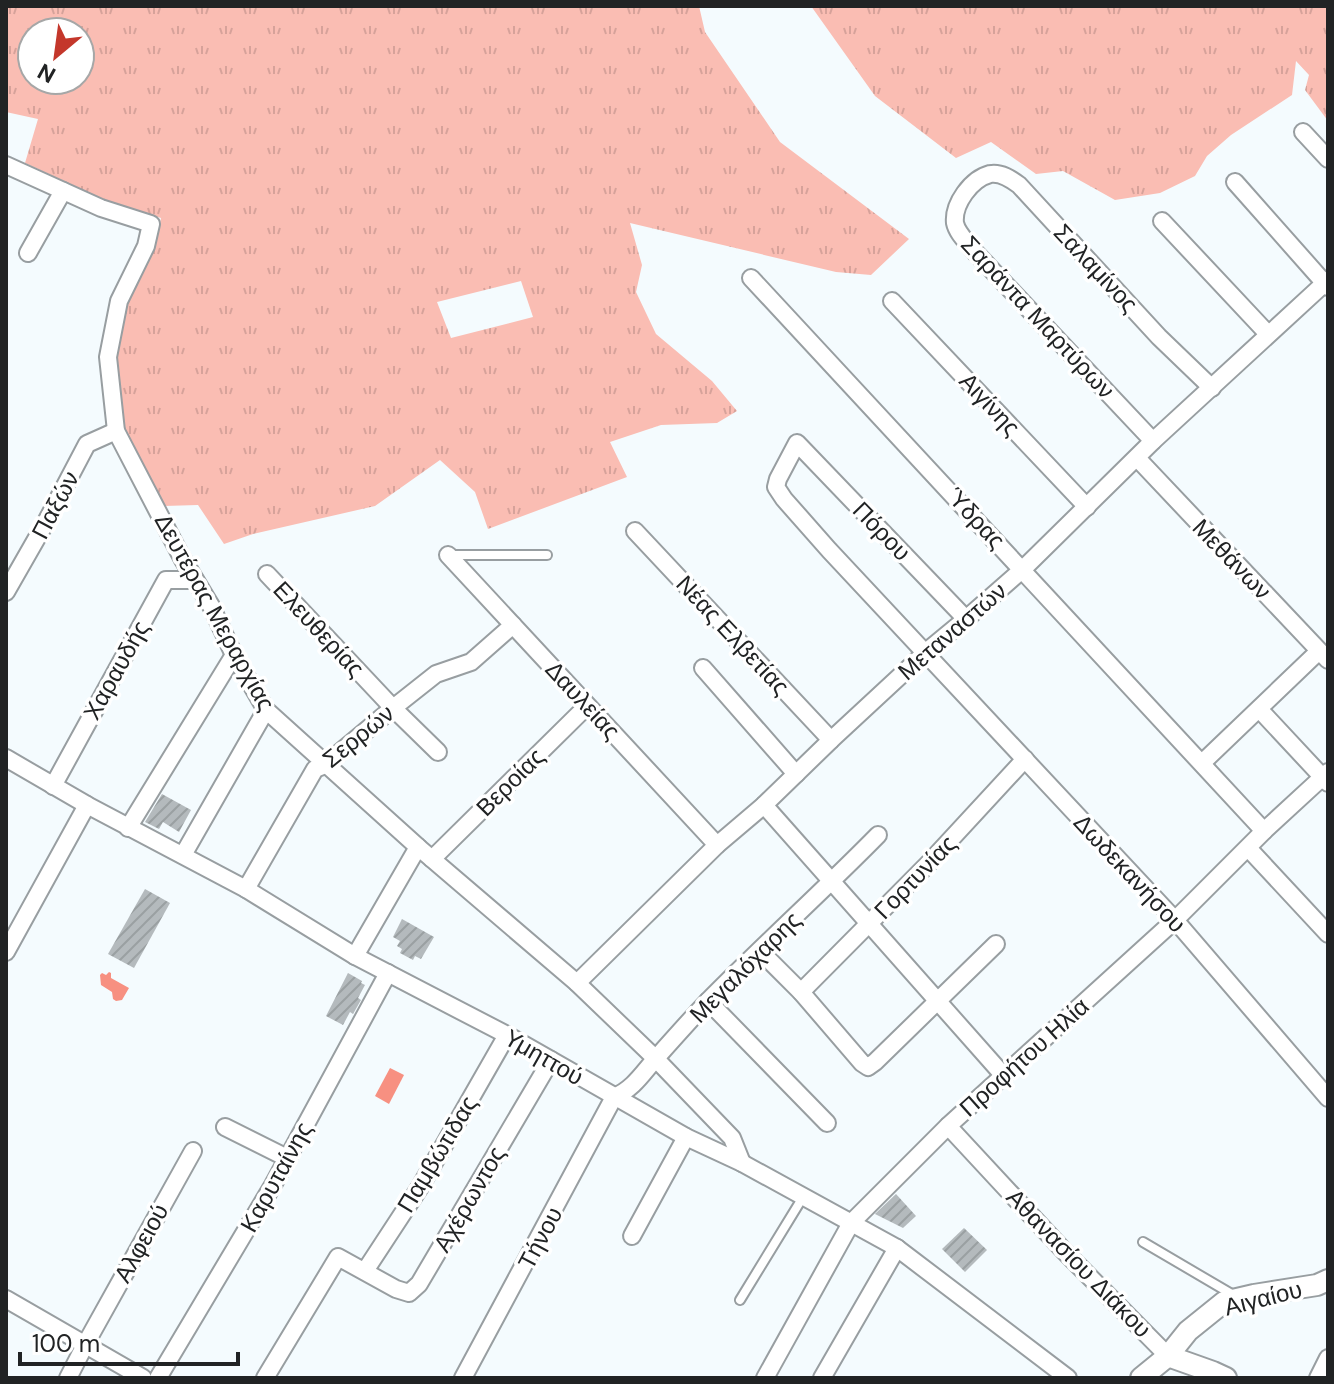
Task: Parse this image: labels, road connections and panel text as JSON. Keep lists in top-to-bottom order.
{
  "streets": {
    "street": [
      "Σαλαμίνος",
      "Σαράντα Μαρτύρων",
      "Αιγίνης",
      "Παξών",
      "Ύδρας",
      "Πόρου",
      "Μεθάνων",
      "Δευτέρας Μεραρχίας",
      "Ελευθερίας",
      "Μεταναστών",
      "Νέας Ελβετίας",
      "Χαραυδής",
      "Δαυλείας",
      "Σερρών",
      "Βεροίας",
      "Δωδεκανήσου",
      "Γορτυνίας",
      "Μεγαλόχαρης",
      "Υμηττού",
      "Προφήτου Ηλία",
      "Παμβώτιδας",
      "Καρυταίνης",
      "Αχέρωντος",
      "Τήνου",
      "Αλφειού",
      "Αθανασίου Διάκου",
      "Αιγαίου"
    ]
  },
  "crossings": [
    ["Σαλαμίνος", "Σαράντα Μαρτύρων"],
    ["Σαλαμίνος", "Μεταναστών"],
    ["Σαράντα Μαρτύρων", "Μεταναστών"],
    ["Αιγίνης", "Μεταναστών"],
    ["Παξών", "Δευτέρας Μεραρχίας"],
    ["Ύδρας", "Μεταναστών"],
    ["Ύδρας", "Προφήτου Ηλία"],
    ["Πόρου", "Μεταναστών"],
    ["Πόρου", "Δωδεκανήσου"],
    ["Μεθάνων", "Μεταναστών"],
    ["Δευτέρας Μεραρχίας", "Μεταναστών"],
    ["Δευτέρας Μεραρχίας", "Χαραυδής"],
    ["Δευτέρας Μεραρχίας", "Σερρών"],
    ["Δευτέρας Μεραρχίας", "Βεροίας"],
    ["Δευτέρας Μεραρχίας", "Μεγαλόχαρης"],
    ["Δευτέρας Μεραρχίας", "Υμηττού"],
    ["Ελευθερίας", "Σερρών"],
    ["Μεταναστών", "Νέας Ελβετίας"],
    ["Μεταναστών", "Δαυλείας"],
    ["Μεταναστών", "Δωδεκανήσου"],
    ["Χαραυδής", "Υμηττού"],
    ["Δαυλείας", "Σερρών"],
    ["Δαυλείας", "Βεροίας"],
    ["Σερρών", "Υμηττού"],
    ["Δωδεκανήσου", "Γορτυνίας"],
    ["Δωδεκανήσου", "Προφήτου Ηλία"],
    ["Μεγαλόχαρης", "Υμηττού"],
    ["Μεγαλόχαρης", "Τήνου"],
    ["Υμηττού", "Προφήτου Ηλία"],
    ["Υμηττού", "Παμβώτιδας"],
    ["Υμηττού", "Καρυταίνης"],
    ["Υμηττού", "Αχέρωντος"],
    ["Υμηττού", "Τήνου"],
    ["Προφήτου Ηλία", "Αθανασίου Διάκου"],
    ["Παμβώτιδας", "Αχέρωντος"],
    ["Αθανασίου Διάκου", "Αιγαίου"]
  ],
  "scale_bar": "100 m",
  "north": "bottom left"
}
